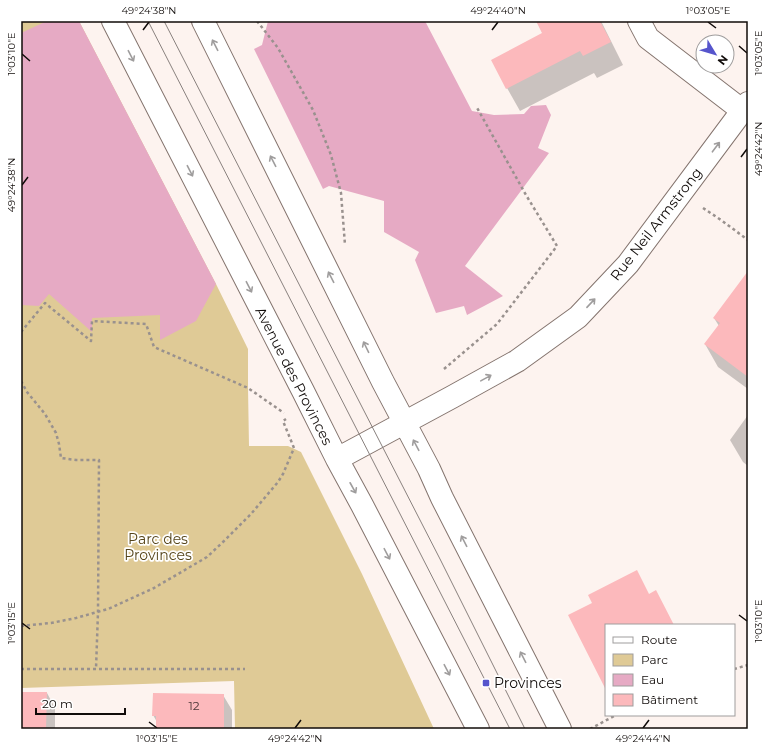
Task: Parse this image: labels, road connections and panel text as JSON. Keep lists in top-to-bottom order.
{
  "streets": {
    "street": ["Rue Neil Armstrong", "Avenue des Provinces"]
  },
  "crossings": [
    ["Rue Neil Armstrong", "Avenue des Provinces"]
  ],
  "one_way": ["Rue Neil Armstrong"],
  "parks": ["Parc des Provinces"],
  "places": {
    "transit": ["Provinces"]
  },
  "house_numbers": ["12"],
  "legend": [
    "Route",
    "Parc",
    "Eau",
    "Bâtiment"
  ],
  "scale_bar": "20 m",
  "north": "bottom right",
  "coordinates": [
    "49°24'38\"N",
    "49°24'40\"N",
    "1°03'05\"E",
    "1°03'10\"E",
    "49°24'42\"N",
    "1°03'15\"E",
    "49°24'44\"N"
  ]
}
